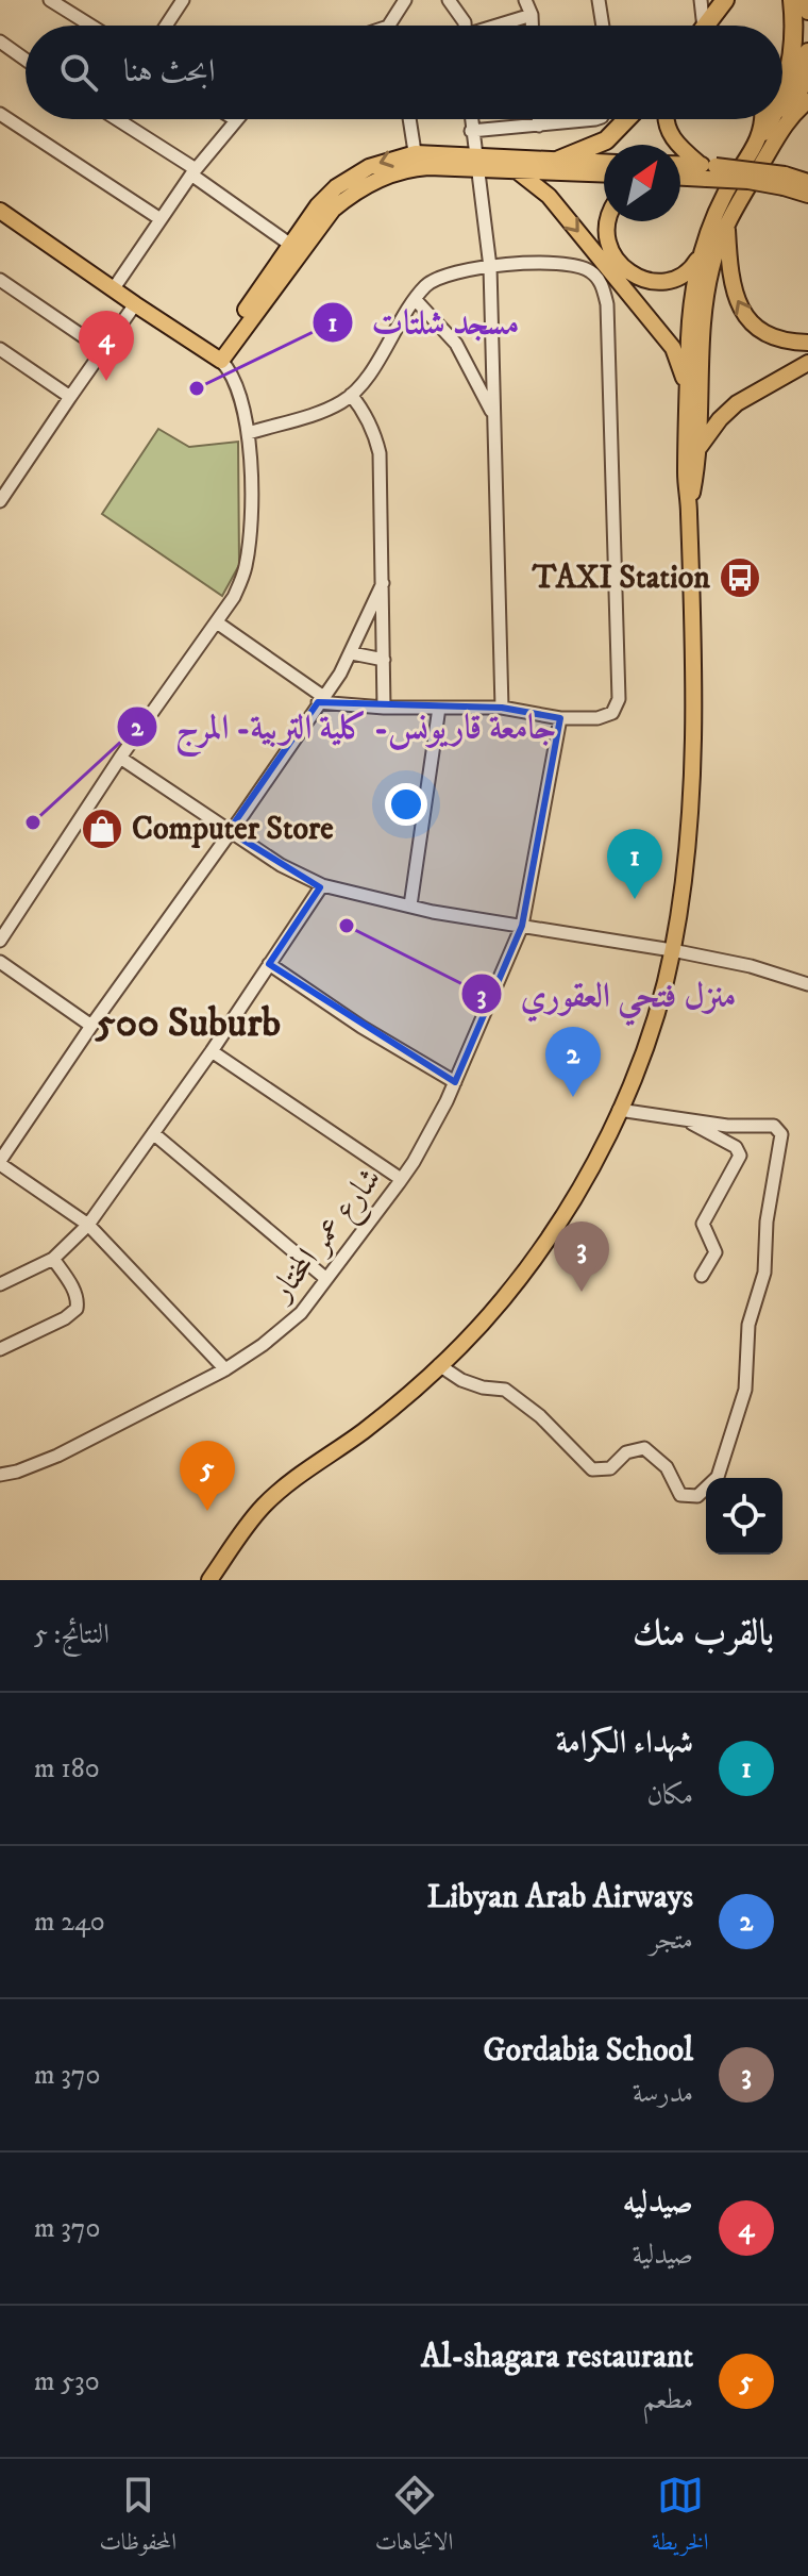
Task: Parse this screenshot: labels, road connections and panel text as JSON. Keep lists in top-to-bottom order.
{
  "streets": {
    "street": ["شارع عمر المختار"]
  },
  "districts": ["500 Suburb"],
  "places": {
    "other": ["مسجد شلتات", "جامعة قاريونس- كلية التربية- المرج", "منزل فتحي العقوري"],
    "bus stop": ["TAXI Station"],
    "shop": ["Computer Store"]
  },
  "north": "top right",
  "page": {
    "search": "ابحث هنا",
    "pins": [
      "4",
      "1",
      "2",
      "3",
      "5"
    ],
    "heading": ["بالقرب منك", "النتائج: 5"],
    "list": [
      {
        "mark": "1",
        "name": "شهداء الكرامة",
        "note": "مكان",
        "value": "180 m"
      },
      {
        "mark": "2",
        "name": "Libyan Arab Airways",
        "note": "متجر",
        "value": "240 m"
      },
      {
        "mark": "3",
        "name": "Gordabia School",
        "note": "مدرسة",
        "value": "370 m"
      },
      {
        "mark": "4",
        "name": "صيدليه",
        "note": "صيدلية",
        "value": "370 m"
      },
      {
        "mark": "5",
        "name": "Al-shagara restaurant",
        "note": "مطعم",
        "value": "530 m"
      }
    ],
    "nav": ["الخريطة", "الاتجاهات", "المحفوظات"]
  }
}
